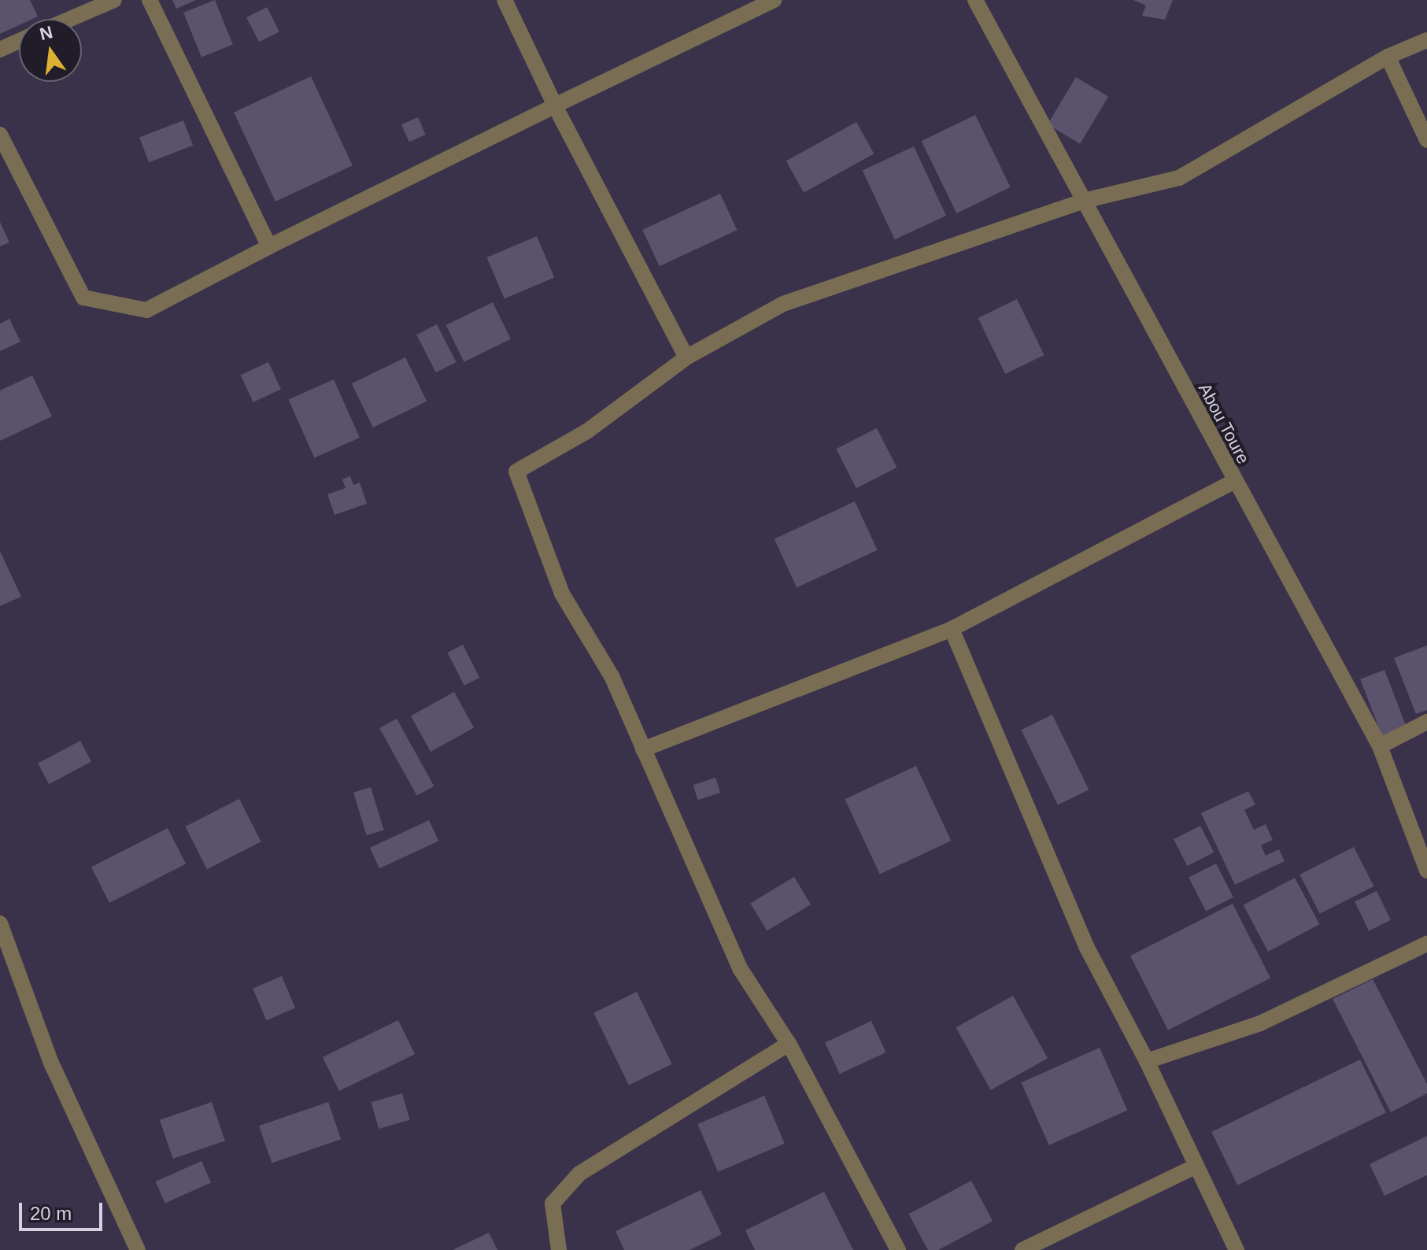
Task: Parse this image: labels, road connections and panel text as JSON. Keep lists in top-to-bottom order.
{
  "streets": {
    "street": ["Abou Toure"]
  },
  "scale_bar": "20 m",
  "north": "top"
}
